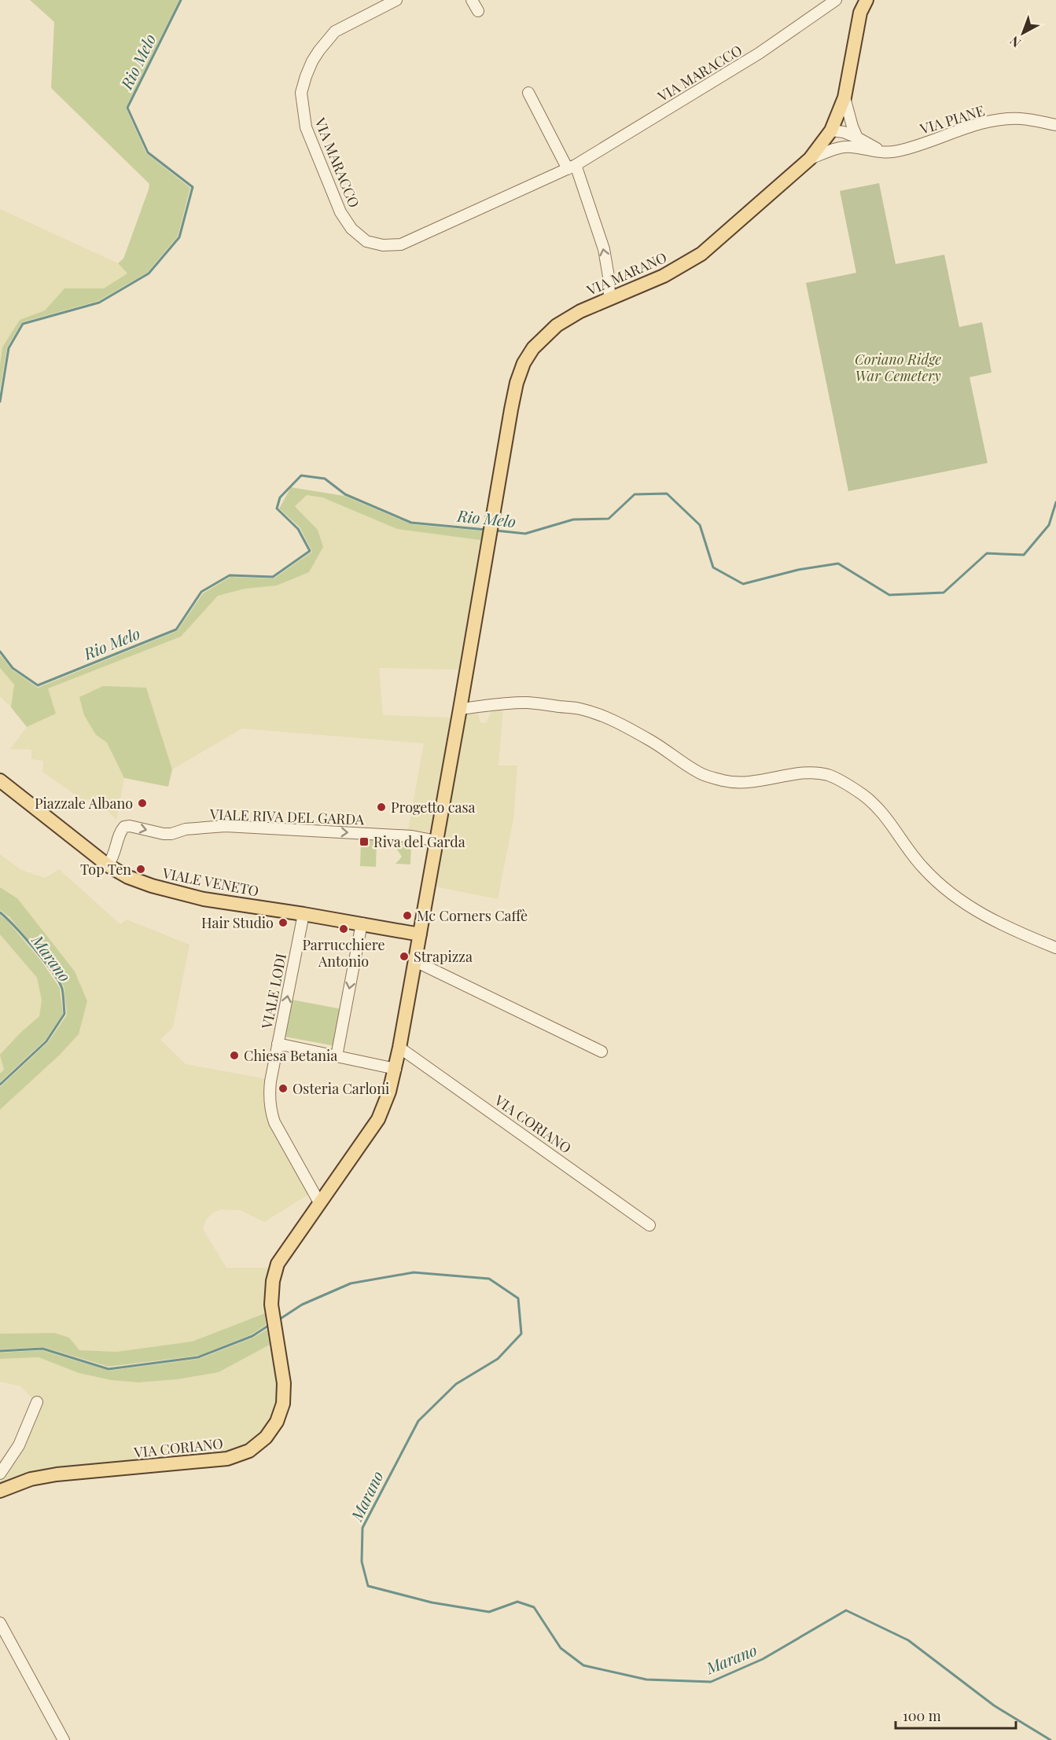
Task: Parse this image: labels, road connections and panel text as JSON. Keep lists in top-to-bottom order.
{
  "streets": {
    "main road": ["VIA MARANO", "VIALE VENETO", "VIA CORIANO"],
    "street": [
      "VIA MARACCO",
      "VIA PIANE",
      "VIALE RIVA DEL GARDA",
      "VIALE LODI"
    ]
  },
  "crossings": [
    ["VIA PIANE", "VIA MARANO"],
    ["VIA MARANO", "VIALE RIVA DEL GARDA"],
    ["VIA MARANO", "VIALE VENETO"],
    ["VIA MARANO", "VIA CORIANO"],
    ["VIALE RIVA DEL GARDA", "VIALE VENETO"],
    ["VIALE VENETO", "VIALE LODI"],
    ["VIALE VENETO", "VIA CORIANO"],
    ["VIALE LODI", "VIA CORIANO"]
  ],
  "one_way": ["VIALE RIVA DEL GARDA"],
  "water": ["Rio Melo", "Marano"],
  "parks": ["Coriano Ridge War Cemetery"],
  "places": {
    "other": [
      "Piazzale Albano",
      "Progetto casa",
      "Top Ten",
      "Mc Corners Caffè",
      "Hair Studio",
      "Parrucchiere Antonio",
      "Strapizza",
      "Chiesa Betania",
      "Osteria Carloni"
    ],
    "transit": ["Riva del Garda"]
  },
  "scale_bar": "100 m",
  "north": "bottom left"
}
